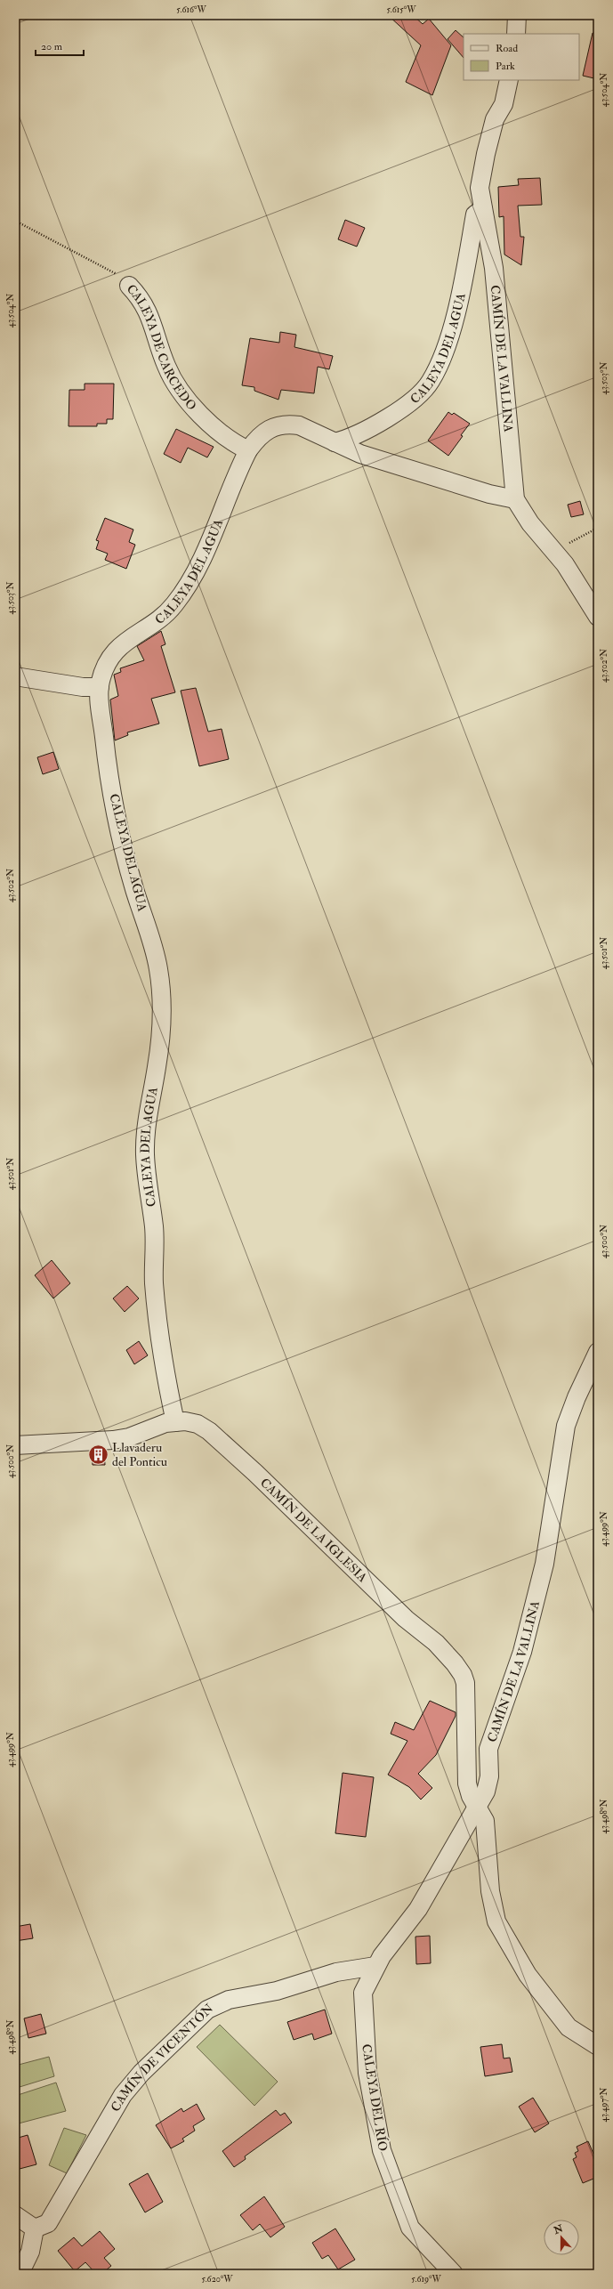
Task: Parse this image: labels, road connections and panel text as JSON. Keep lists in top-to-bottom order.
{
  "streets": {
    "street": [
      "CALEYA DEL AGUA",
      "CALEYA DE CARCEDO",
      "CAMÍN DE LA VALLINA",
      "CAMÍN DE LA IGLESIA",
      "CAMÍN DE VICENTÓN",
      "CALEYA DEL RÍO"
    ]
  },
  "crossings": [
    ["CALEYA DEL AGUA", "CALEYA DE CARCEDO"],
    ["CALEYA DEL AGUA", "CAMÍN DE LA VALLINA"],
    ["CALEYA DEL AGUA", "CAMÍN DE LA IGLESIA"],
    ["CAMÍN DE LA VALLINA", "CAMÍN DE LA IGLESIA"],
    ["CAMÍN DE LA VALLINA", "CAMÍN DE VICENTÓN"],
    ["CAMÍN DE LA VALLINA", "CALEYA DEL RÍO"],
    ["CAMÍN DE VICENTÓN", "CALEYA DEL RÍO"]
  ],
  "places": {
    "building": ["Llavaderu del Ponticu"]
  },
  "legend": ["Road", "Park"],
  "scale_bar": "20 m",
  "north": "top",
  "coordinates": [
    "5.616°W",
    "5.615°W",
    "43.504°N",
    "43.503°N",
    "43.502°N",
    "43.501°N",
    "43.500°N",
    "43.499°N",
    "43.498°N",
    "43.497°N",
    "5.620°W",
    "5.619°W"
  ]
}
